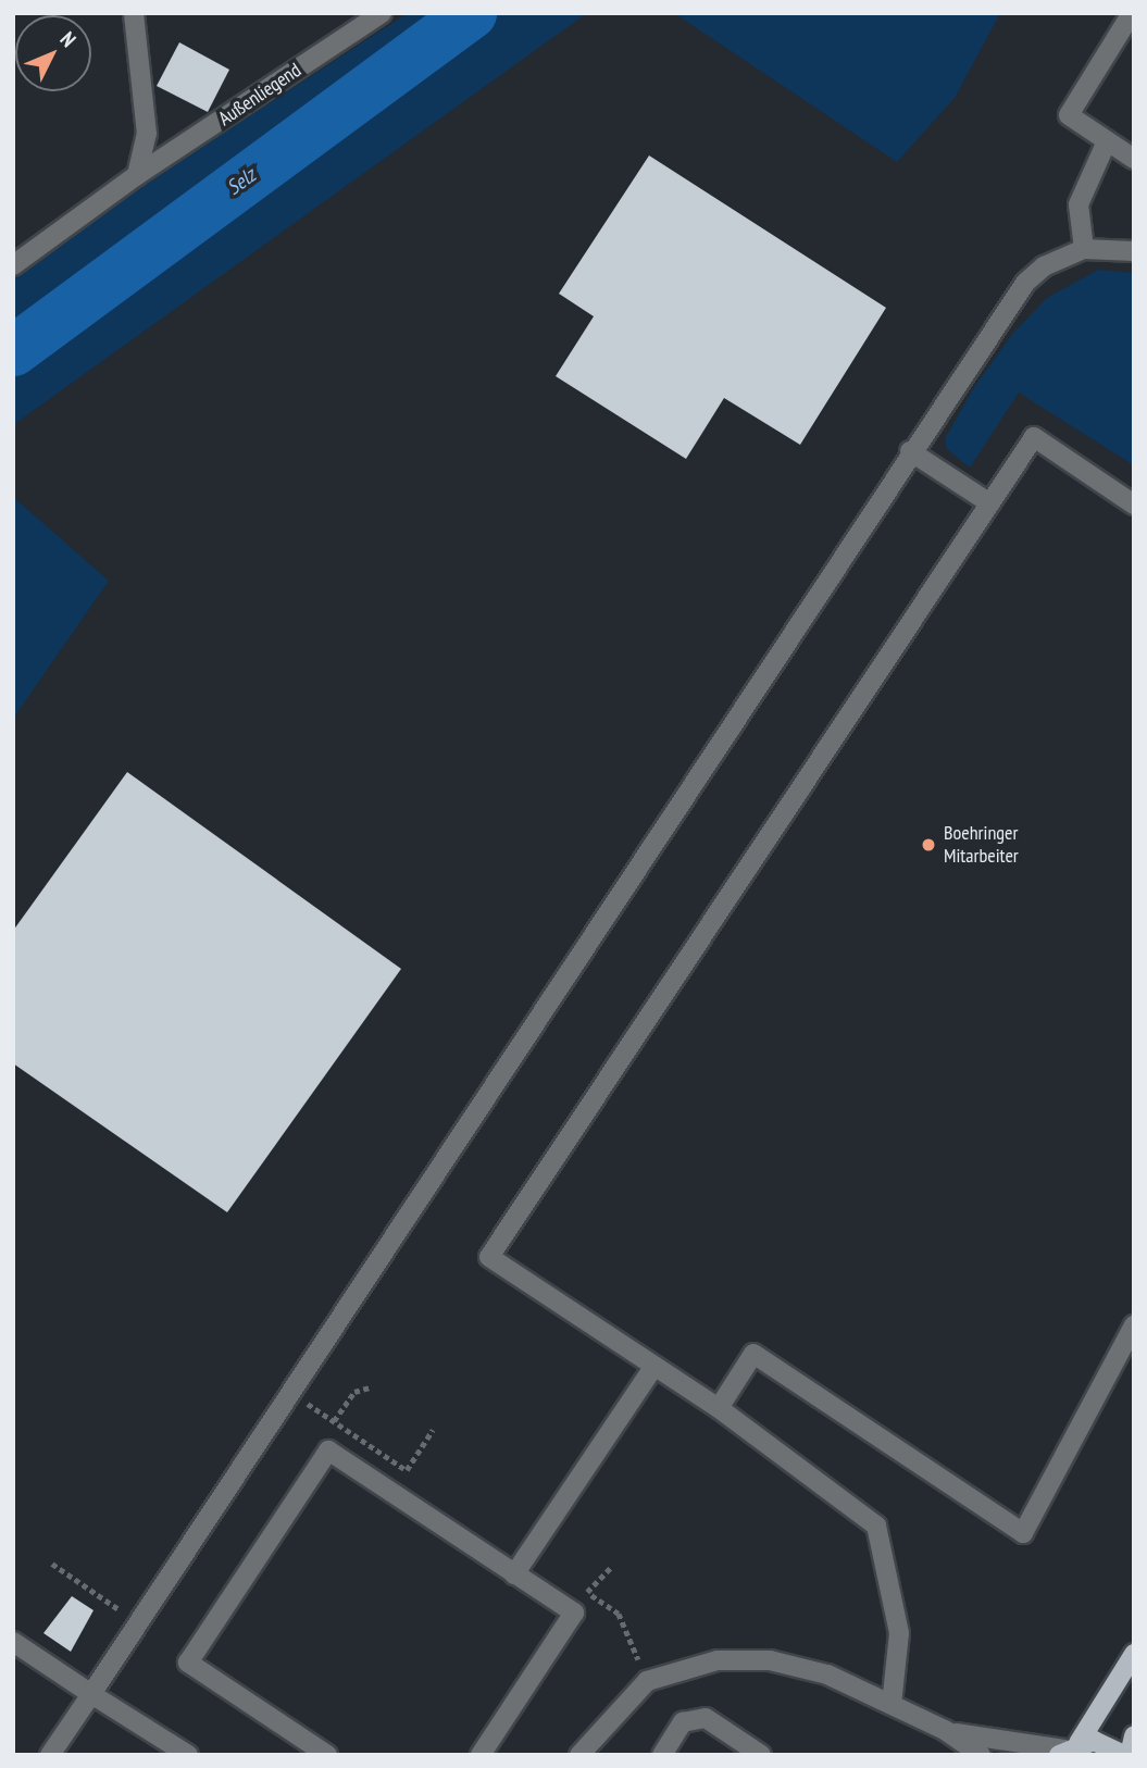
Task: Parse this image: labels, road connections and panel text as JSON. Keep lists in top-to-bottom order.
{
  "streets": {
    "street": ["Außenliegend"]
  },
  "water": ["Selz"],
  "places": ["Boehringer Mitarbeiter"],
  "north": "top right"
}
